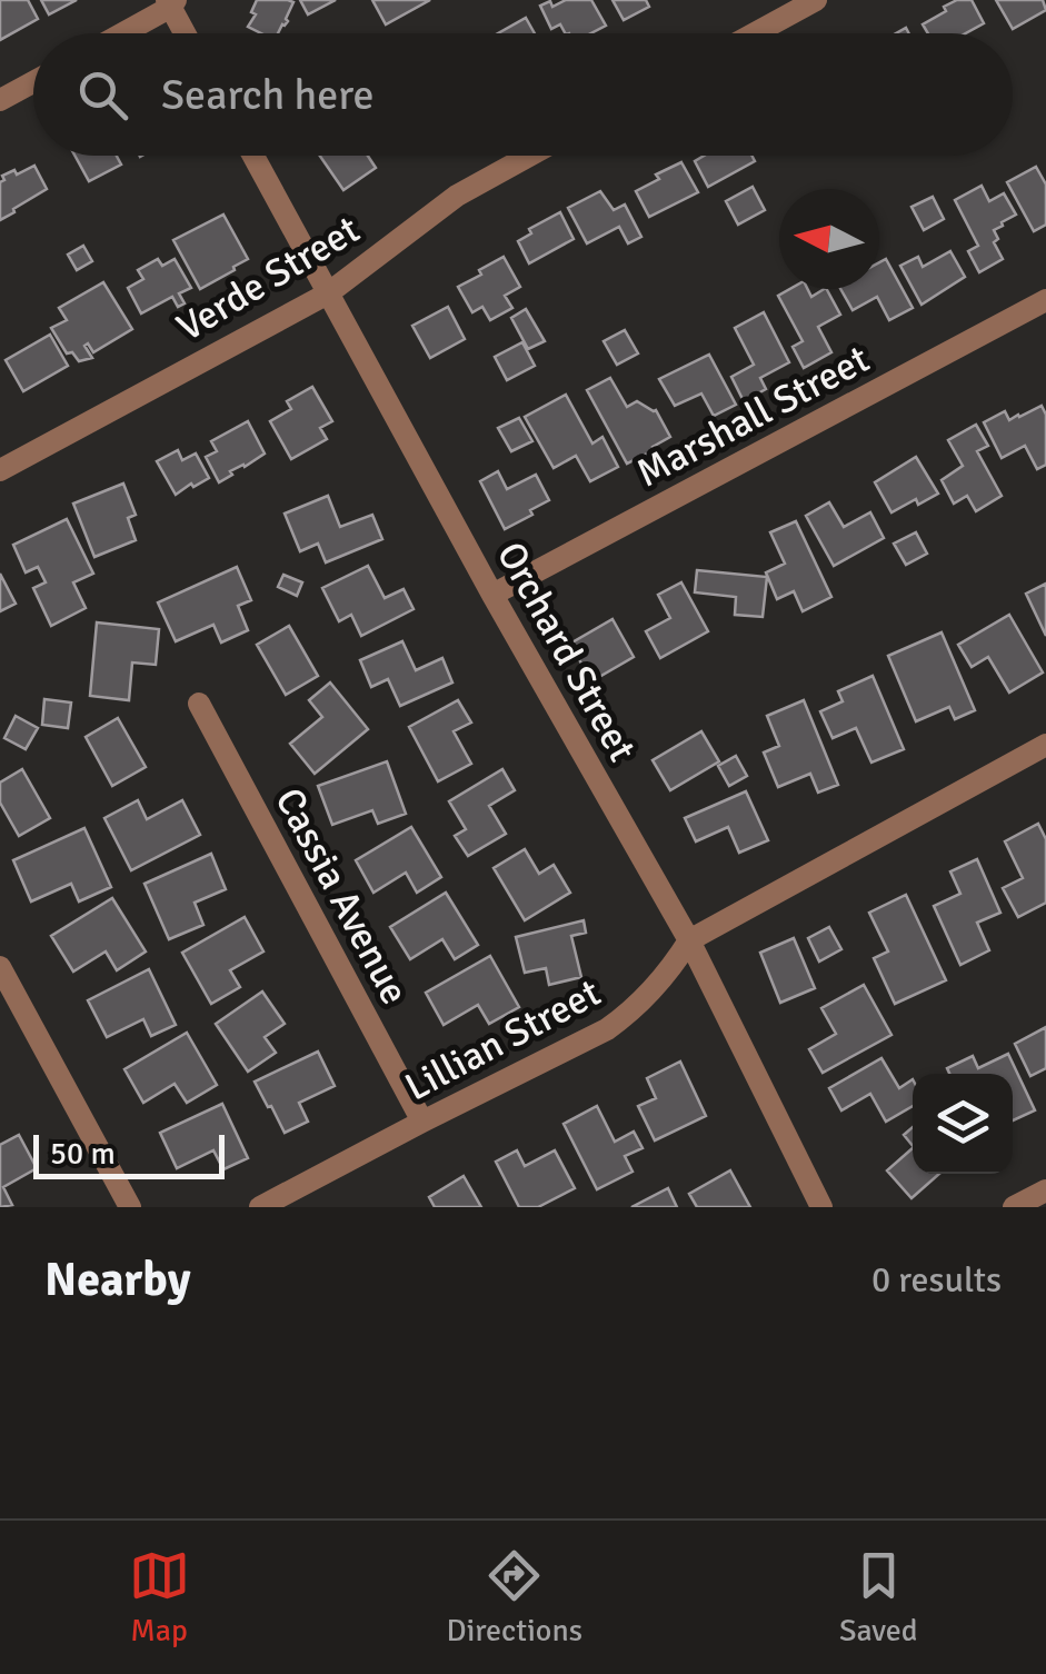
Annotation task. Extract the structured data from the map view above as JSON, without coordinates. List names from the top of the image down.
{
  "streets": {
    "street": [
      "Verde Street",
      "Marshall Street",
      "Orchard Street",
      "Cassia Avenue",
      "Lillian Street"
    ]
  },
  "crossings": [
    ["Verde Street", "Orchard Street"],
    ["Marshall Street", "Orchard Street"],
    ["Orchard Street", "Lillian Street"],
    ["Cassia Avenue", "Lillian Street"]
  ],
  "scale_bar": "50 m",
  "north": "left",
  "page": {
    "search": "Search here",
    "scale": "50 m",
    "heading": ["Nearby", "0 results"],
    "nav": ["Map", "Directions", "Saved"]
  }
}
